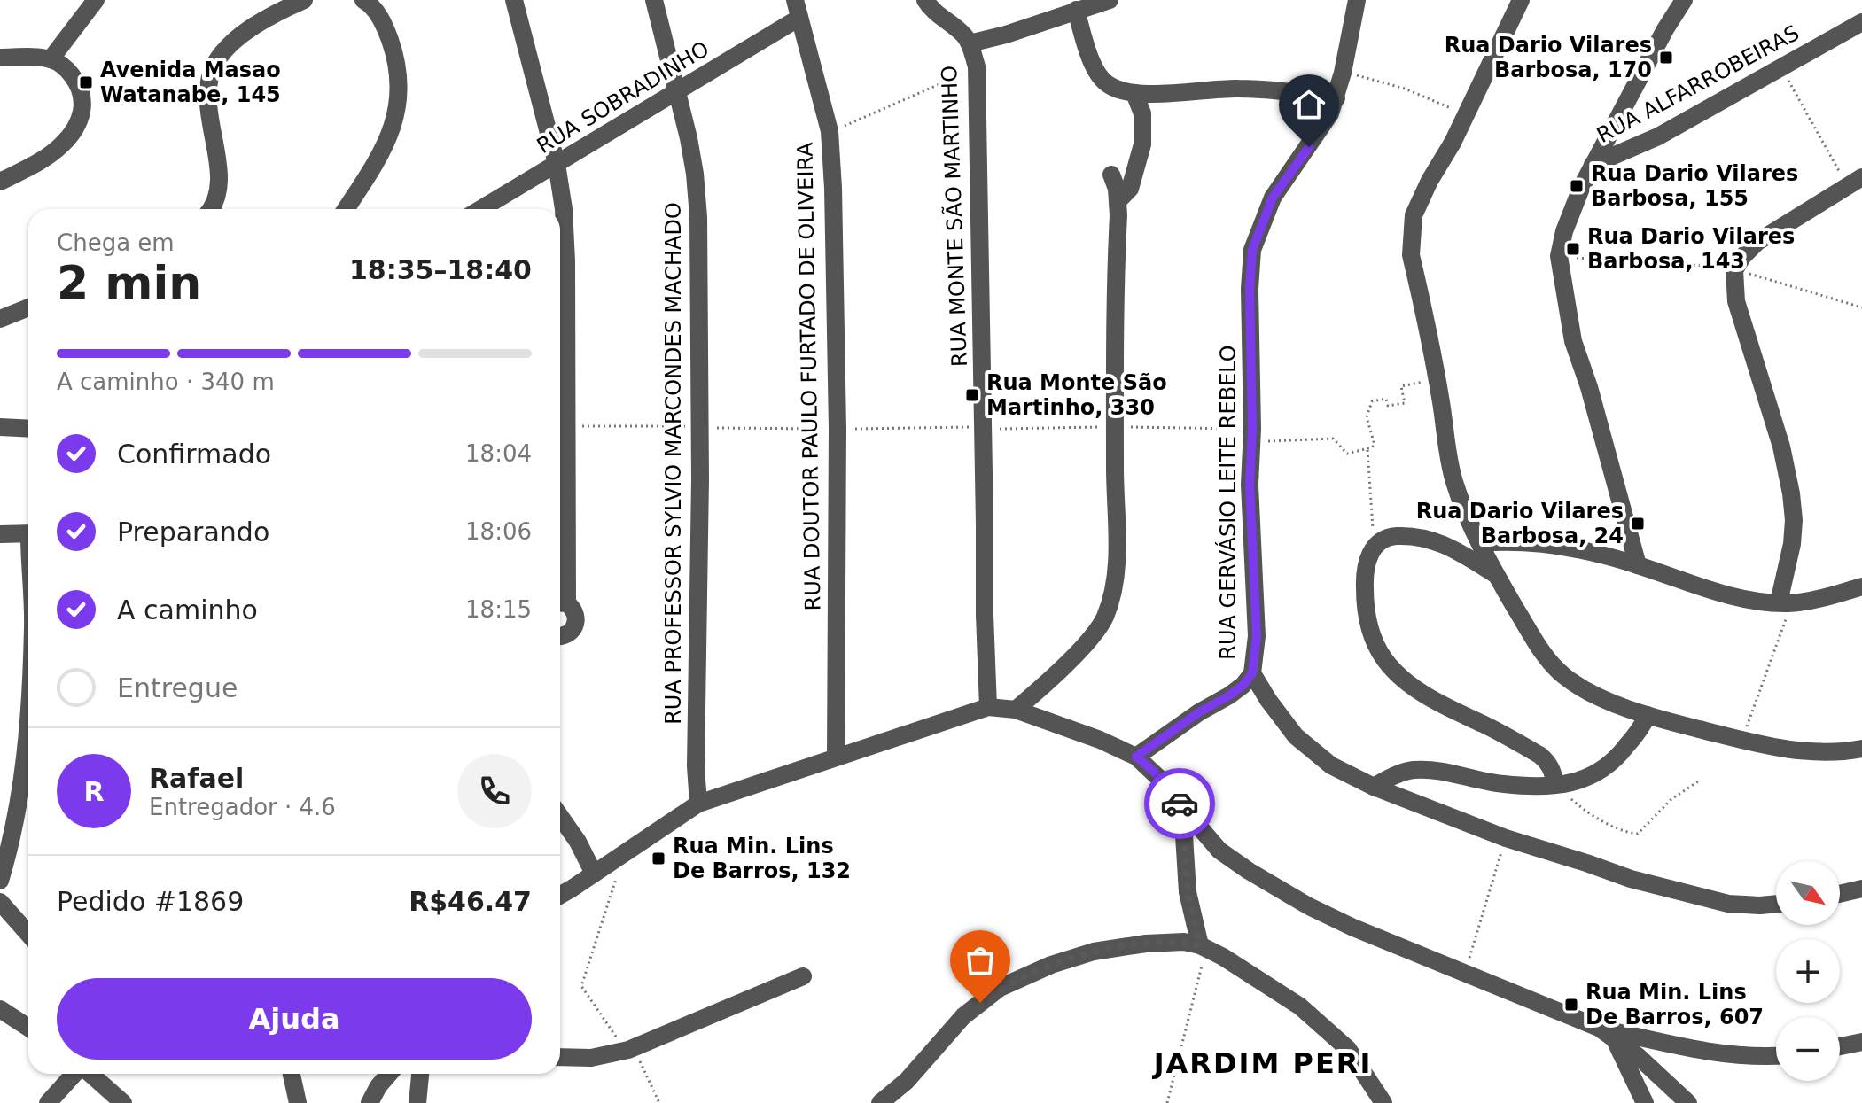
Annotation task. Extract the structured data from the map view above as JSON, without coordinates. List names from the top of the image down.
{
  "streets": {
    "street": [
      "RUA ALFARROBEIRAS",
      "RUA SOBRADINHO",
      "RUA MONTE SÃO MARTINHO",
      "RUA DOUTOR PAULO FURTADO DE OLIVEIRA",
      "RUA PROFESSOR SYLVIO MARCONDES MACHADO",
      "RUA GERVÁSIO LEITE REBELO"
    ]
  },
  "crossings": [
    ["RUA SOBRADINHO", "RUA DOUTOR PAULO FURTADO DE OLIVEIRA"],
    ["RUA SOBRADINHO", "RUA PROFESSOR SYLVIO MARCONDES MACHADO"]
  ],
  "districts": ["JARDIM PERI"],
  "places": {
    "transit": [
      "Rua Dario Vilares Barbosa, 170",
      "Avenida Masao Watanabe, 145",
      "Rua Dario Vilares Barbosa, 155",
      "Rua Dario Vilares Barbosa, 143",
      "Rua Monte São Martinho, 330",
      "Rua Dario Vilares Barbosa, 24",
      "Rua Min. Lins De Barros, 132",
      "Rua Min. Lins De Barros, 607"
    ]
  },
  "north": "bottom right",
  "page": {
    "heading": ["2 min", "Chega em", "18:35–18:40"],
    "panel": [
      "Rafael",
      "Entregador · 4.6",
      "Pedido #1869",
      "R$46.47"
    ],
    "bar": "A caminho · 340 m",
    "list": [
      ["Confirmado", "18:04"],
      ["Preparando", "18:06"],
      ["A caminho", "18:15"],
      "Entregue"
    ],
    "round": "R",
    "map_buttons": ["+", "−"],
    "buttons": "Ajuda"
  }
}
